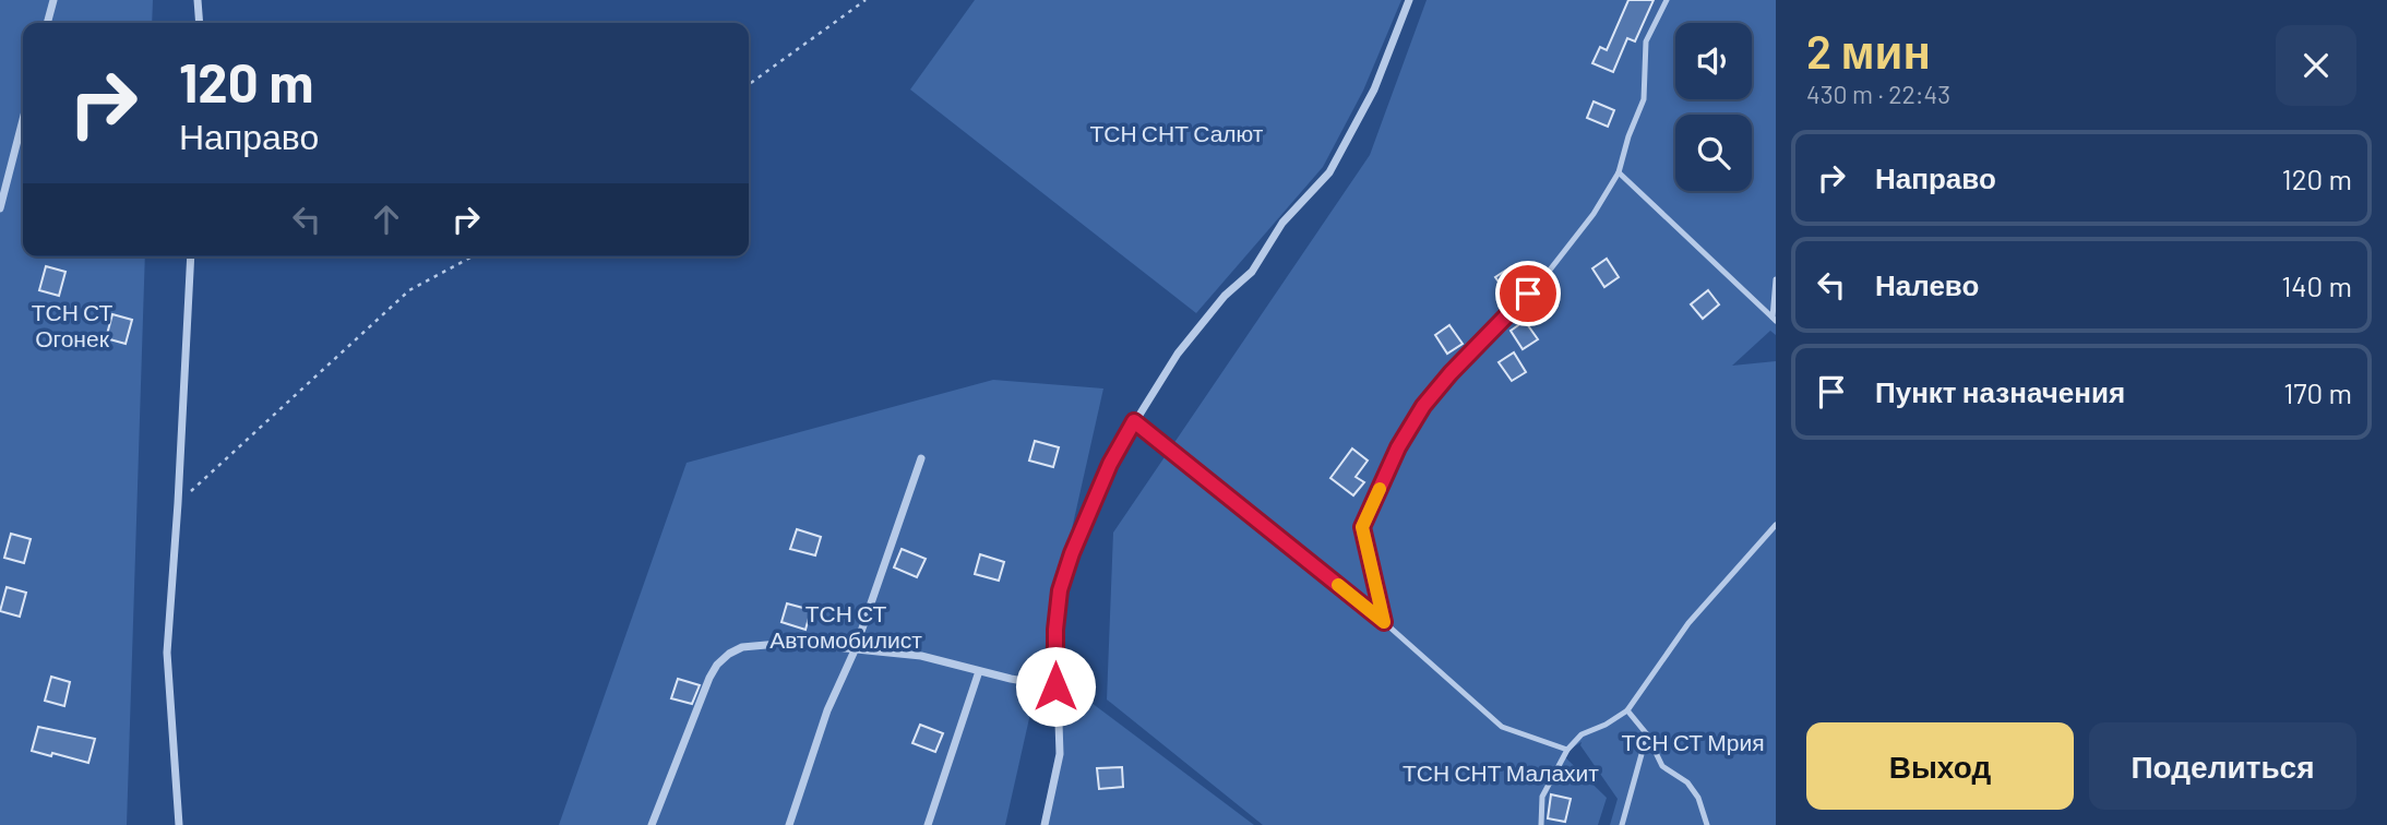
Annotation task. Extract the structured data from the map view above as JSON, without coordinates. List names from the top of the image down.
{
  "parks": [
    "ТСН СНТ Салют",
    "ТСН СТ Огонек",
    "ТСН СТ Автомобилист",
    "ТСН СТ Мрия",
    "ТСН СНТ Малахит"
  ],
  "page": {
    "heading": ["2 мин", "430 m · 22:43"],
    "turn": ["120 m", "Направо"],
    "list": [
      {
        "name": "Направо",
        "value": "120 m"
      },
      {
        "name": "Налево",
        "value": "140 m"
      },
      {
        "name": "Пункт назначения",
        "value": "170 m"
      }
    ],
    "buttons": ["Выход", "Поделиться"]
  }
}
